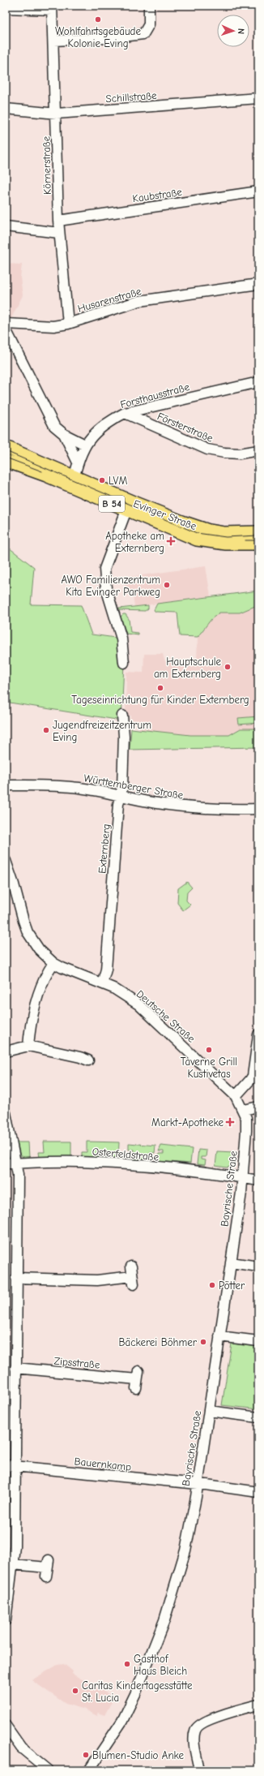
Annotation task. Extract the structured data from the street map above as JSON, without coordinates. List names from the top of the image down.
{
  "streets": {
    "main road": ["B 54", "Evinger Straße"],
    "street": [
      "Schillstraße",
      "Körnerstraße",
      "Kaubstraße",
      "Husarenstraße",
      "Forsthausstraße",
      "Försterstraße",
      "Württemberger Straße",
      "Externberg",
      "Deutsche Straße",
      "Osterfeldstraße",
      "Bayrische Straße",
      "Zipsstraße",
      "Bauernkamp"
    ]
  },
  "crossings": [
    ["Schillstraße", "Körnerstraße"],
    ["Körnerstraße", "Kaubstraße"],
    ["Körnerstraße", "Husarenstraße"],
    ["Forsthausstraße", "Försterstraße"],
    ["Forsthausstraße", "Evinger Straße"],
    ["Württemberger Straße", "Externberg"],
    ["Externberg", "Deutsche Straße"],
    ["Deutsche Straße", "Bayrische Straße"],
    ["Osterfeldstraße", "Bayrische Straße"],
    ["Bayrische Straße", "Bauernkamp"]
  ],
  "places": {
    "other": [
      "Wohlfahrtsgebäude Kolonie Eving",
      "LVM",
      "AWO Familienzentrum Kita Evinger Parkweg",
      "Hauptschule am Externberg",
      "Tageseinrichtung für Kinder Externberg",
      "Jugendfreizeitzentrum Eving",
      "Taverne Grill Kustivetas",
      "Pötter",
      "Bäckerei Böhmer",
      "Gasthof Haus Bleich",
      "Caritas Kindertagesstätte St. Lucia",
      "Blumen-Studio Anke"
    ],
    "health": ["Apotheke am Externberg", "Markt-Apotheke"]
  },
  "north": "right"
}
